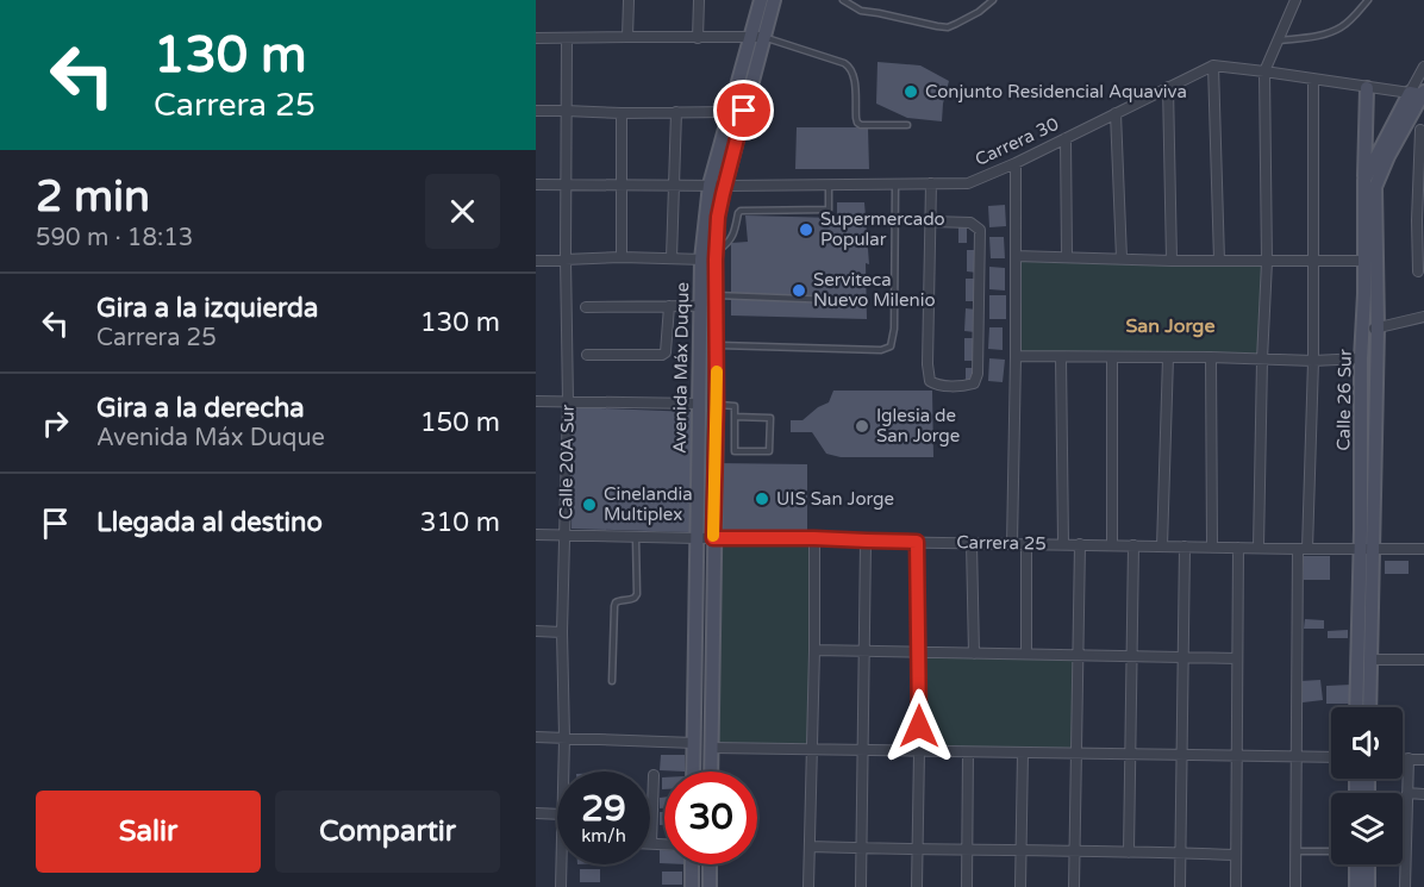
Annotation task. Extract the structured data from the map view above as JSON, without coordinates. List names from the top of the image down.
{
  "streets": {
    "main road": ["Avenida Máx Duque", "Calle 26 Sur"],
    "street": ["Carrera 30", "Calle 20A Sur", "Carrera 25"]
  },
  "crossings": [
    ["Carrera 30", "Avenida Máx Duque"],
    ["Carrera 30", "Calle 20A Sur"],
    ["Avenida Máx Duque", "Carrera 25"],
    ["Calle 26 Sur", "Carrera 25"],
    ["Calle 20A Sur", "Carrera 25"]
  ],
  "districts": ["San Jorge"],
  "places": [
    "Conjunto Residencial Aquaviva",
    "Supermercado Popular",
    "Serviteca Nuevo Milenio",
    "Iglesia de San Jorge",
    "UIS San Jorge",
    "Cinelandia Multiplex"
  ],
  "page": {
    "turn": ["130 m", "Carrera 25"],
    "heading": ["2 min", "590 m · 18:13"],
    "list": [
      {
        "name": "Gira a la izquierda",
        "note": "Carrera 25",
        "value": "130 m"
      },
      {
        "name": "Gira a la derecha",
        "note": "Avenida Máx Duque",
        "value": "150 m"
      },
      {
        "name": "Llegada al destino",
        "value": "310 m"
      }
    ],
    "speed": "29 km/h",
    "limit": "30",
    "buttons": ["Salir", "Compartir"]
  }
}
